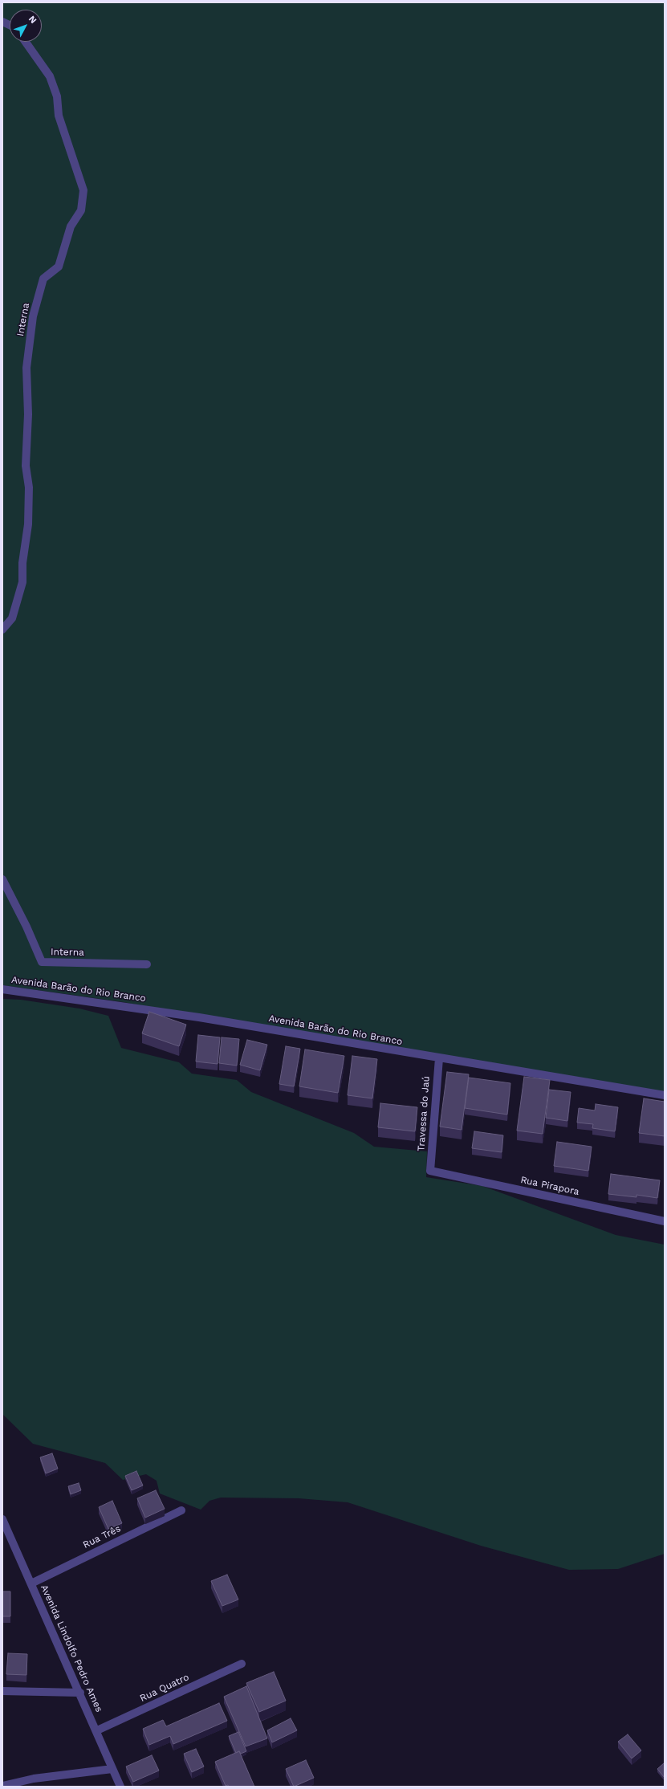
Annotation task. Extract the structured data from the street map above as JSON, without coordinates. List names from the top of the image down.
{
  "streets": {
    "street": [
      "Interna",
      "Avenida Barão do Rio Branco",
      "Travessa do Jaú",
      "Rua Pirapora",
      "Rua Três",
      "Avenida Lindolfo Pedro Ames",
      "Rua Quatro"
    ]
  },
  "crossings": [
    ["Avenida Barão do Rio Branco", "Travessa do Jaú"],
    ["Travessa do Jaú", "Rua Pirapora"],
    ["Rua Três", "Avenida Lindolfo Pedro Ames"],
    ["Avenida Lindolfo Pedro Ames", "Rua Quatro"]
  ],
  "north": "top right"
}
